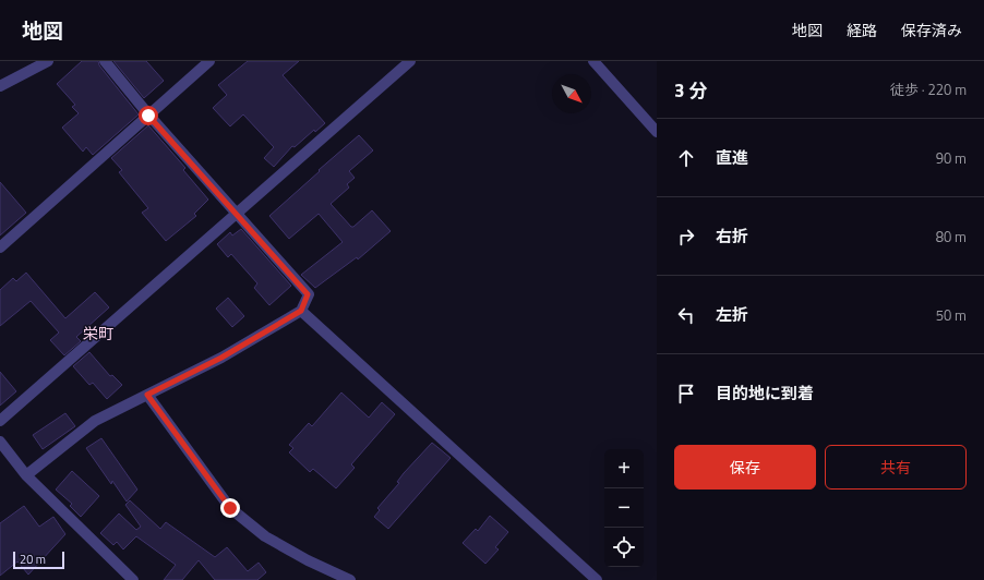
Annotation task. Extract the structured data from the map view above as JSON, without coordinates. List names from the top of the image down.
{
  "districts": ["栄町"],
  "scale_bar": "20 m",
  "north": "bottom right",
  "page": {
    "header": "地図",
    "nav": ["地図", "経路", "保存済み"],
    "heading": ["3 分", "徒歩 · 220 m"],
    "list": [
      ["直進", "90 m"],
      ["右折", "80 m"],
      ["左折", "50 m"],
      "目的地に到着"
    ],
    "buttons": ["保存", "共有"],
    "map_buttons": ["+", "−"],
    "scale": "20 m"
  }
}
